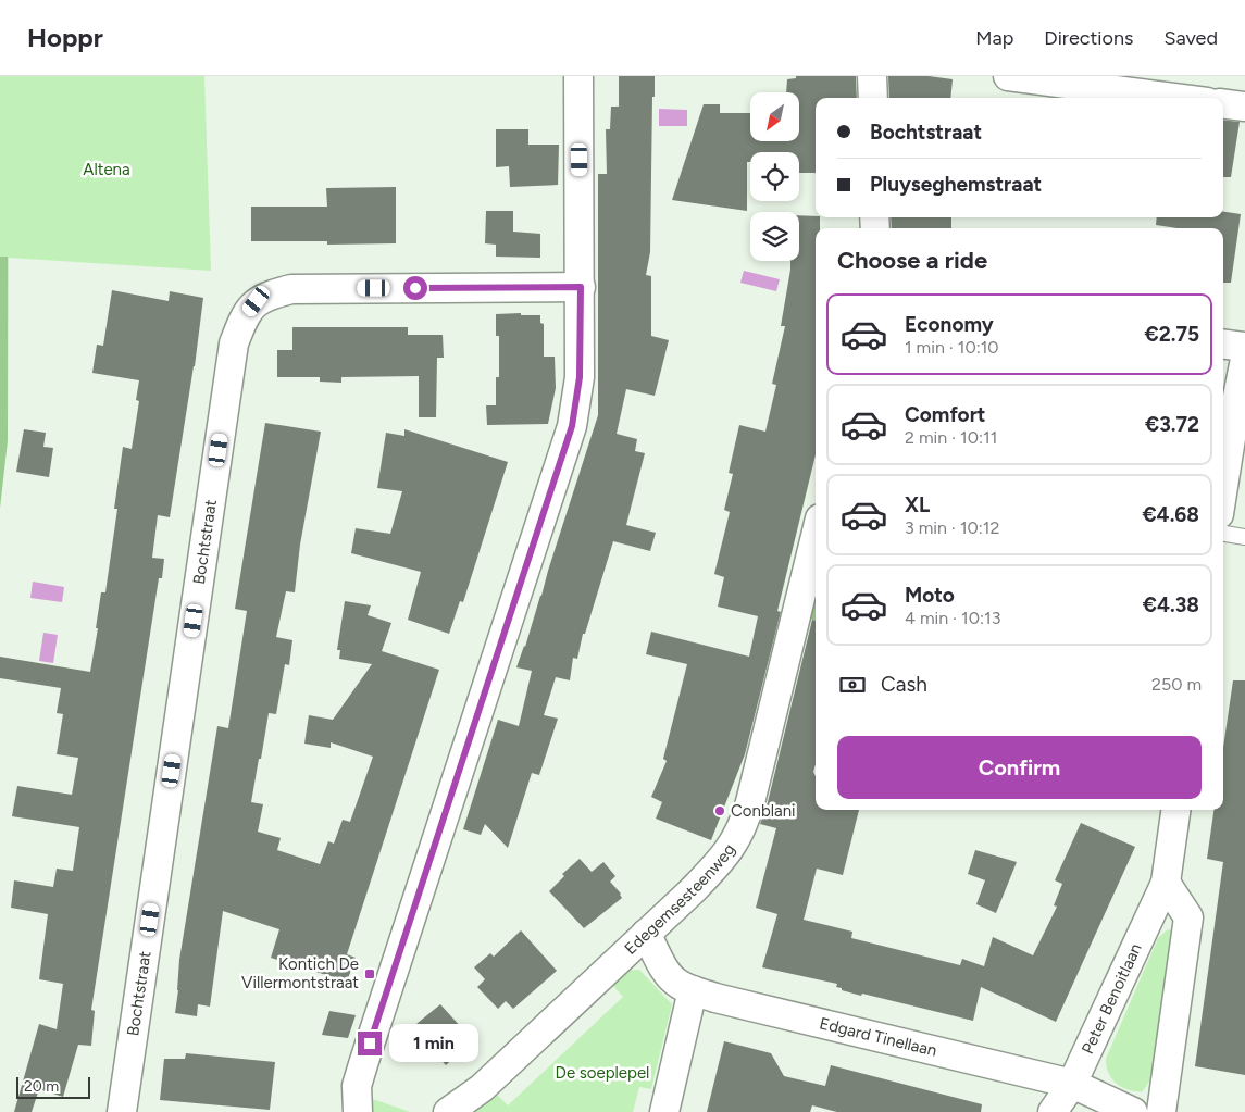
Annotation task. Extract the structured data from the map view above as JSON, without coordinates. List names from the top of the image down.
{
  "streets": {
    "street": [
      "Bochtstraat",
      "Edegemsesteenweg",
      "Peter Benoitlaan",
      "Edgard Tinellaan"
    ]
  },
  "crossings": [
    ["Edegemsesteenweg", "Edgard Tinellaan"],
    ["Peter Benoitlaan", "Edgard Tinellaan"]
  ],
  "parks": ["Altena", "De soeplepel"],
  "places": {
    "other": ["Conblani"],
    "transit": ["Kontich De Villermontstraat"]
  },
  "scale_bar": "20 m",
  "north": "bottom left",
  "page": {
    "header": "Hoppr",
    "nav": ["Map", "Directions", "Saved"],
    "banner": ["Bochtstraat", "Pluyseghemstraat"],
    "heading": "Choose a ride",
    "list": [
      {
        "name": "Economy",
        "note": "1 min · 10:10",
        "value": "€2.75"
      },
      {
        "name": "Comfort",
        "note": "2 min · 10:11",
        "value": "€3.72"
      },
      {
        "name": "XL",
        "note": "3 min · 10:12",
        "value": "€4.68"
      },
      {
        "name": "Moto",
        "note": "4 min · 10:13",
        "value": "€4.38"
      }
    ],
    "pay": ["Cash", "250 m"],
    "buttons": "Confirm",
    "bubble": "1 min",
    "scale": "20 m"
  }
}
